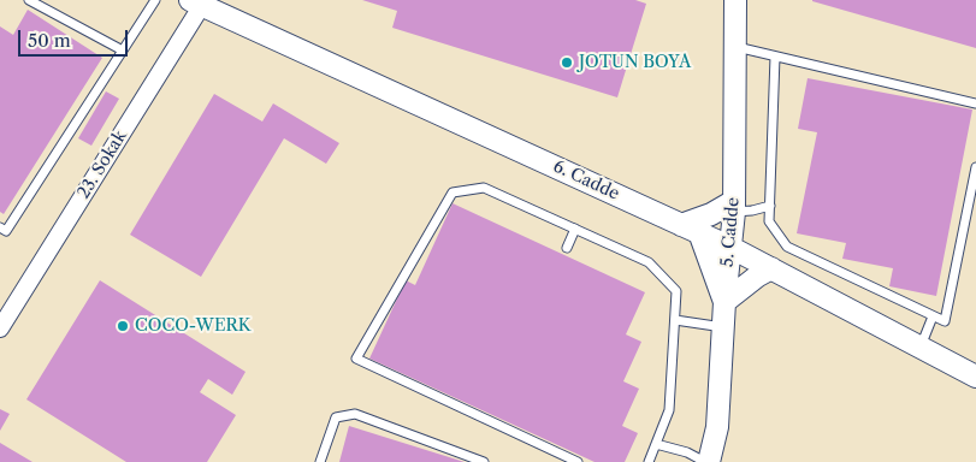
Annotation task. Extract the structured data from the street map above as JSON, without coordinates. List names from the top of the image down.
{
  "streets": {
    "street": ["23. Sokak", "6. Cadde", "5. Cadde"]
  },
  "crossings": [
    ["23. Sokak", "6. Cadde"],
    ["6. Cadde", "5. Cadde"]
  ],
  "places": ["JOTUN BOYA", "COCO-WERK"],
  "scale_bar": "50 m"
}
